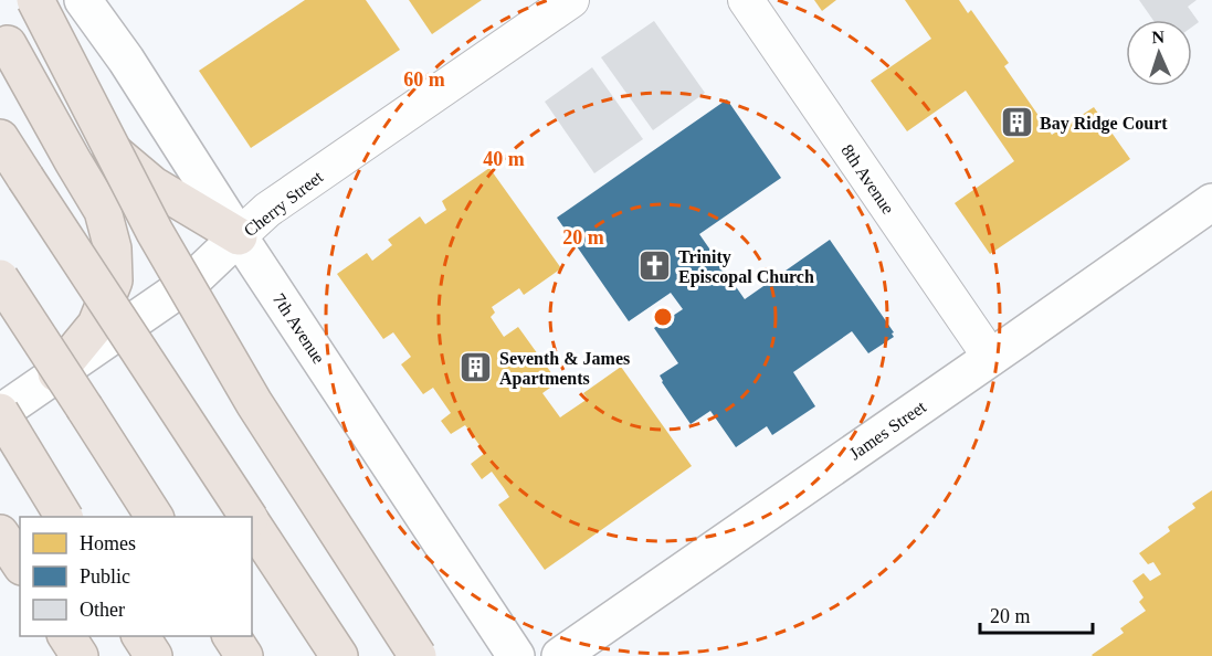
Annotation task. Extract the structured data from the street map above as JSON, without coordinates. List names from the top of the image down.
{
  "streets": {
    "street": [
      "8th Avenue",
      "Cherry Street",
      "7th Avenue",
      "James Street"
    ]
  },
  "crossings": [
    ["8th Avenue", "James Street"],
    ["Cherry Street", "7th Avenue"]
  ],
  "places": {
    "building": ["Bay Ridge Court", "Seventh & James Apartments"],
    "church": ["Trinity Episcopal Church"]
  },
  "legend": ["Homes", "Public", "Other"],
  "scale_bar": "20 m",
  "north": "top",
  "rings": ["60 m", "40 m", "20 m"]
}
